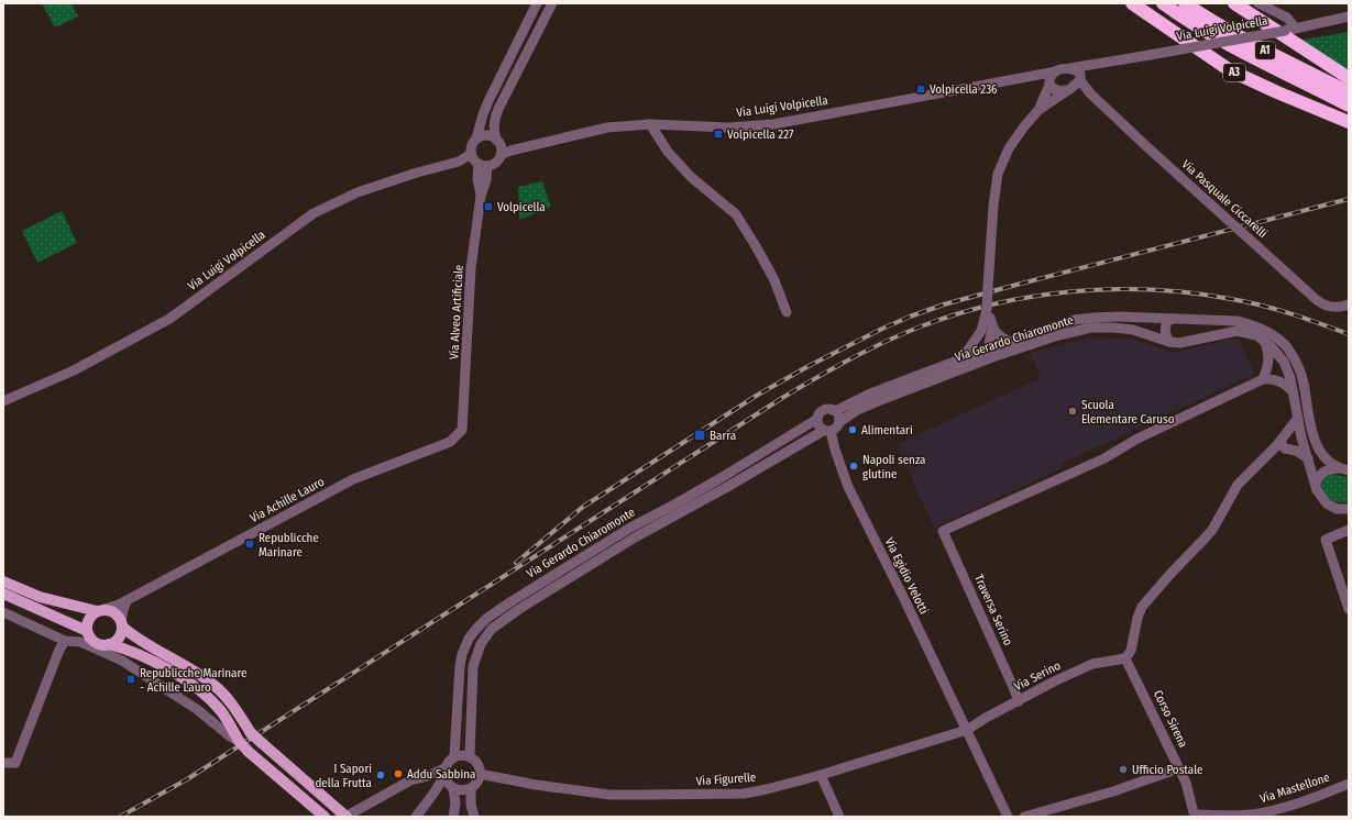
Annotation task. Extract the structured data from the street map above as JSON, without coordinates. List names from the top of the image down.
{
  "streets": {
    "highway": ["A1", "A3"],
    "street": [
      "Via Luigi Volpicella",
      "Via Pasquale Ciccarelli",
      "Via Alveo Artificiale",
      "Via Gerardo Chiaromonte",
      "Via Achille Lauro",
      "Via Egidio Velotti",
      "Traversa Serino",
      "Via Serino",
      "Corso Sirena",
      "Via Figurelle",
      "Via Mastellone"
    ]
  },
  "crossings": [
    ["Via Luigi Volpicella", "Via Pasquale Ciccarelli"],
    ["Via Luigi Volpicella", "Via Alveo Artificiale"],
    ["Via Alveo Artificiale", "Via Achille Lauro"],
    ["Via Gerardo Chiaromonte", "Via Egidio Velotti"],
    ["Via Gerardo Chiaromonte", "Via Figurelle"],
    ["Via Egidio Velotti", "Via Serino"],
    ["Via Egidio Velotti", "Via Figurelle"],
    ["Traversa Serino", "Via Serino"],
    ["Via Serino", "Corso Sirena"],
    ["Via Serino", "Via Figurelle"],
    ["Corso Sirena", "Via Mastellone"]
  ],
  "places": {
    "transit": [
      "Volpicella 236",
      "Volpicella 227",
      "Volpicella",
      "Barra",
      "Republicche Marinare",
      "Republicche Marinare - Achille Lauro"
    ],
    "other": [
      "Scuola Elementare Caruso",
      "Alimentari",
      "Napoli senza glutine",
      "Ufficio Postale",
      "Addu Sabbina",
      "I Sapori della Frutta"
    ]
  }
}
